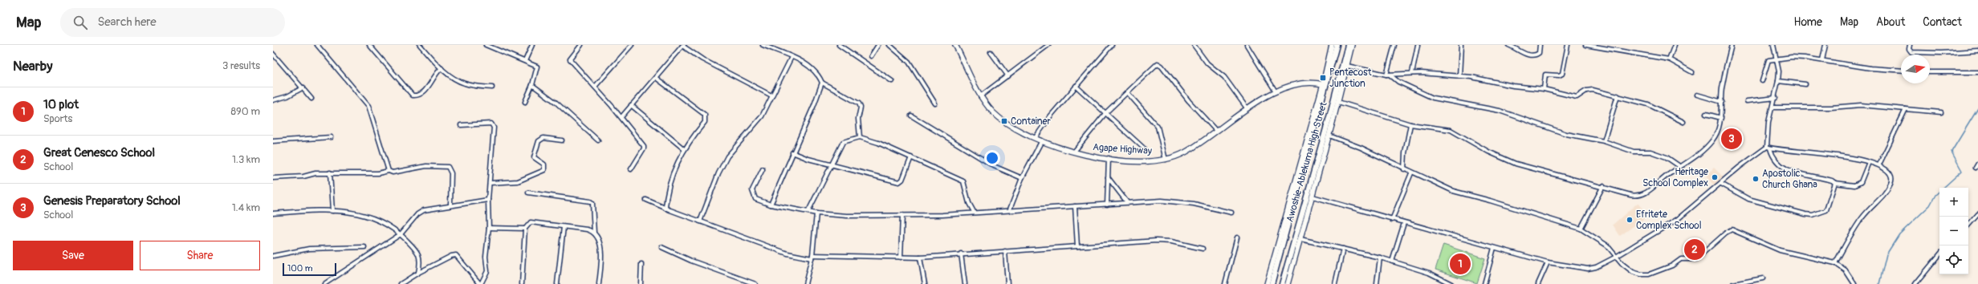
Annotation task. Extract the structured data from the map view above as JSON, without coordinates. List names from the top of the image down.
{
  "streets": {
    "main road": ["Awoshie-Ablekuma High Street"],
    "street": ["Agape Highway"]
  },
  "crossings": [
    ["Agape Highway", "Awoshie-Ablekuma High Street"]
  ],
  "places": {
    "transit": ["Pentecost Junction", "Container"],
    "other": ["Heritage School Complex", "Apostolic Church Ghana", "Efritete Complex School"]
  },
  "scale_bar": "100 m",
  "north": "right",
  "page": {
    "header": "Map",
    "search": "Search here",
    "nav": [
      "Home",
      "Map",
      "About",
      "Contact"
    ],
    "heading": ["Nearby", "3 results"],
    "list": [
      {
        "mark": "1",
        "name": "10 plot",
        "note": "Sports",
        "value": "890 m"
      },
      {
        "mark": "2",
        "name": "Great Cenesco School",
        "note": "School",
        "value": "1.3 km"
      },
      {
        "mark": "3",
        "name": "Genesis Preparatory School",
        "note": "School",
        "value": "1.4 km"
      }
    ],
    "pins": ["3", "2", "1"],
    "map_buttons": ["+", "−"],
    "buttons": ["Save", "Share"],
    "scale": "100 m"
  }
}
